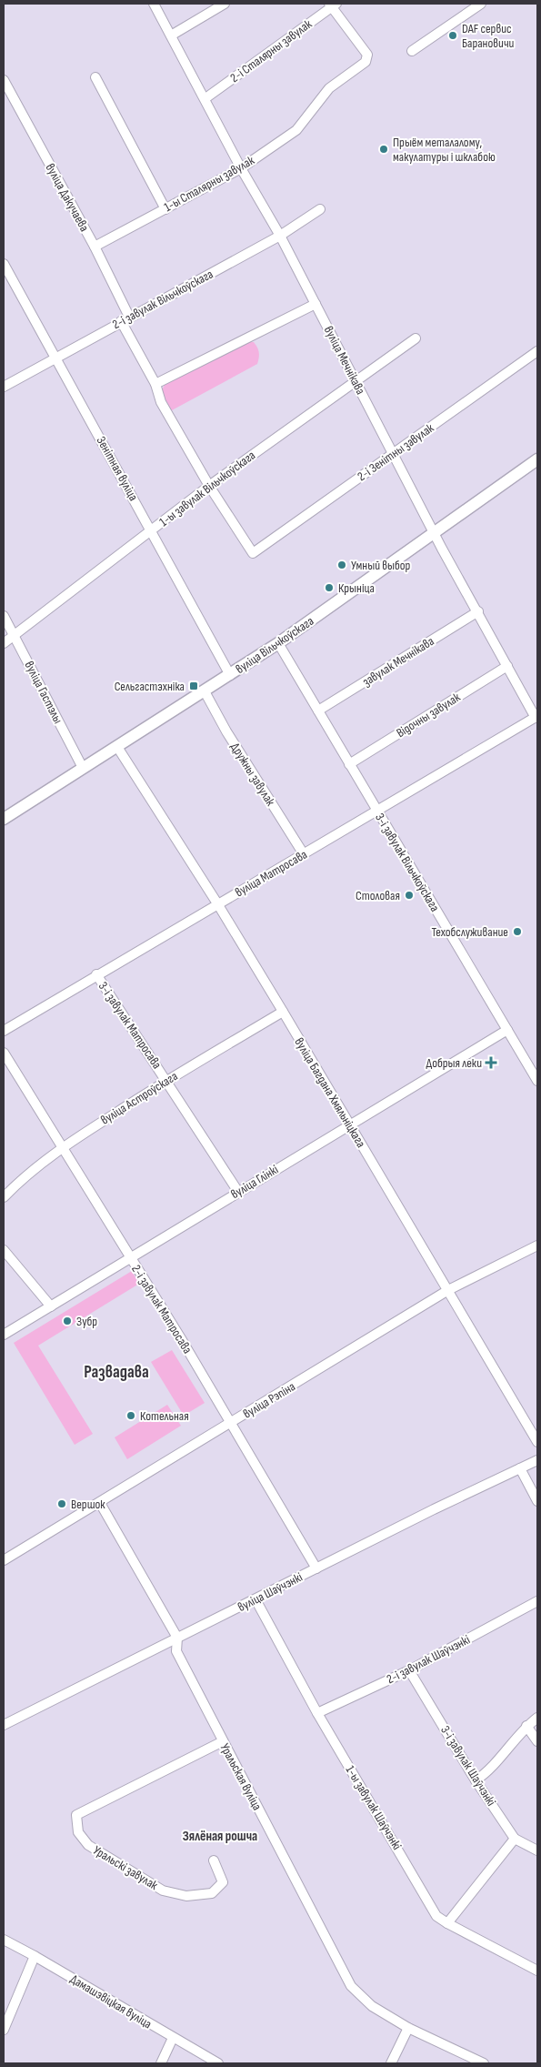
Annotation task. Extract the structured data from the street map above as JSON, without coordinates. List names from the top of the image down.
{
  "streets": {
    "main road": ["вуліца Вільчкоўскага"],
    "street": [
      "2-і Сталярны завулак",
      "1-ы Сталярны завулак",
      "вуліца Дакучаева",
      "2-і завулак Вільчкоўскага",
      "вуліца Мечнікава",
      "2-і Зенітны завулак",
      "Зенітная вуліца",
      "1-ы завулак Вільчкоўскага",
      "завулак Мечнікава",
      "вуліца Гастэлы",
      "Відочны завулак",
      "Дружны завулак",
      "3-і завулак Вільчкоўскага",
      "вуліца Матросава",
      "3-і завулак Матросава",
      "вуліца Багдана Хмяльніцкага",
      "вуліца Астроўскага",
      "вуліца Глінкі",
      "2-і завулак Матросава",
      "вуліца Рэпіна",
      "вуліца Шаўчэнкі",
      "2-і завулак Шаўчэнкі",
      "3-і завулак Шаўчэнкі",
      "Уральская вуліца",
      "1-ы завулак Шаўчэнкі",
      "Уральскі завулак",
      "Дамашэвіцкая вуліца"
    ]
  },
  "crossings": [
    ["2-і Сталярны завулак", "1-ы Сталярны завулак"],
    ["2-і Сталярны завулак", "вуліца Мечнікава"],
    ["1-ы Сталярны завулак", "вуліца Дакучаева"],
    ["1-ы Сталярны завулак", "вуліца Мечнікава"],
    ["вуліца Дакучаева", "2-і завулак Вільчкоўскага"],
    ["вуліца Дакучаева", "2-і Зенітны завулак"],
    ["вуліца Дакучаева", "1-ы завулак Вільчкоўскага"],
    ["2-і завулак Вільчкоўскага", "вуліца Мечнікава"],
    ["2-і завулак Вільчкоўскага", "Зенітная вуліца"],
    ["вуліца Мечнікава", "2-і Зенітны завулак"],
    ["вуліца Мечнікава", "1-ы завулак Вільчкоўскага"],
    ["вуліца Мечнікава", "вуліца Вільчкоўскага"],
    ["вуліца Мечнікава", "завулак Мечнікава"],
    ["вуліца Мечнікава", "Відочны завулак"],
    ["вуліца Мечнікава", "вуліца Матросава"],
    ["Зенітная вуліца", "1-ы завулак Вільчкоўскага"],
    ["Зенітная вуліца", "вуліца Вільчкоўскага"],
    ["1-ы завулак Вільчкоўскага", "вуліца Гастэлы"],
    ["вуліца Вільчкоўскага", "вуліца Гастэлы"],
    ["вуліца Вільчкоўскага", "Дружны завулак"],
    ["вуліца Вільчкоўскага", "3-і завулак Вільчкоўскага"],
    ["вуліца Вільчкоўскага", "вуліца Багдана Хмяльніцкага"],
    ["завулак Мечнікава", "3-і завулак Вільчкоўскага"],
    ["Відочны завулак", "3-і завулак Вільчкоўскага"],
    ["Дружны завулак", "вуліца Матросава"],
    ["3-і завулак Вільчкоўскага", "вуліца Матросава"],
    ["3-і завулак Вільчкоўскага", "вуліца Глінкі"],
    ["вуліца Матросава", "3-і завулак Матросава"],
    ["вуліца Матросава", "вуліца Багдана Хмяльніцкага"],
    ["3-і завулак Матросава", "вуліца Астроўскага"],
    ["3-і завулак Матросава", "вуліца Глінкі"],
    ["вуліца Багдана Хмяльніцкага", "вуліца Астроўскага"],
    ["вуліца Багдана Хмяльніцкага", "вуліца Глінкі"],
    ["вуліца Багдана Хмяльніцкага", "вуліца Рэпіна"],
    ["вуліца Астроўскага", "2-і завулак Матросава"],
    ["вуліца Глінкі", "2-і завулак Матросава"],
    ["2-і завулак Матросава", "вуліца Рэпіна"],
    ["2-і завулак Матросава", "вуліца Шаўчэнкі"],
    ["вуліца Рэпіна", "Уральская вуліца"],
    ["вуліца Шаўчэнкі", "Уральская вуліца"],
    ["вуліца Шаўчэнкі", "1-ы завулак Шаўчэнкі"],
    ["2-і завулак Шаўчэнкі", "3-і завулак Шаўчэнкі"],
    ["2-і завулак Шаўчэнкі", "1-ы завулак Шаўчэнкі"],
    ["Уральская вуліца", "Уральскі завулак"]
  ],
  "districts": ["Развадава", "Зялёная рошча"],
  "places": {
    "other": [
      "DAF сервис Барановичи",
      "Прыём металалому, макулатуры і шклабою",
      "Умный выбор",
      "Крыніца",
      "Столовая",
      "Техобслуживание",
      "Зубр",
      "Котельная",
      "Вершок"
    ],
    "transit": ["Сельгастэхніка"],
    "health": ["Добрыя леки"]
  }
}
